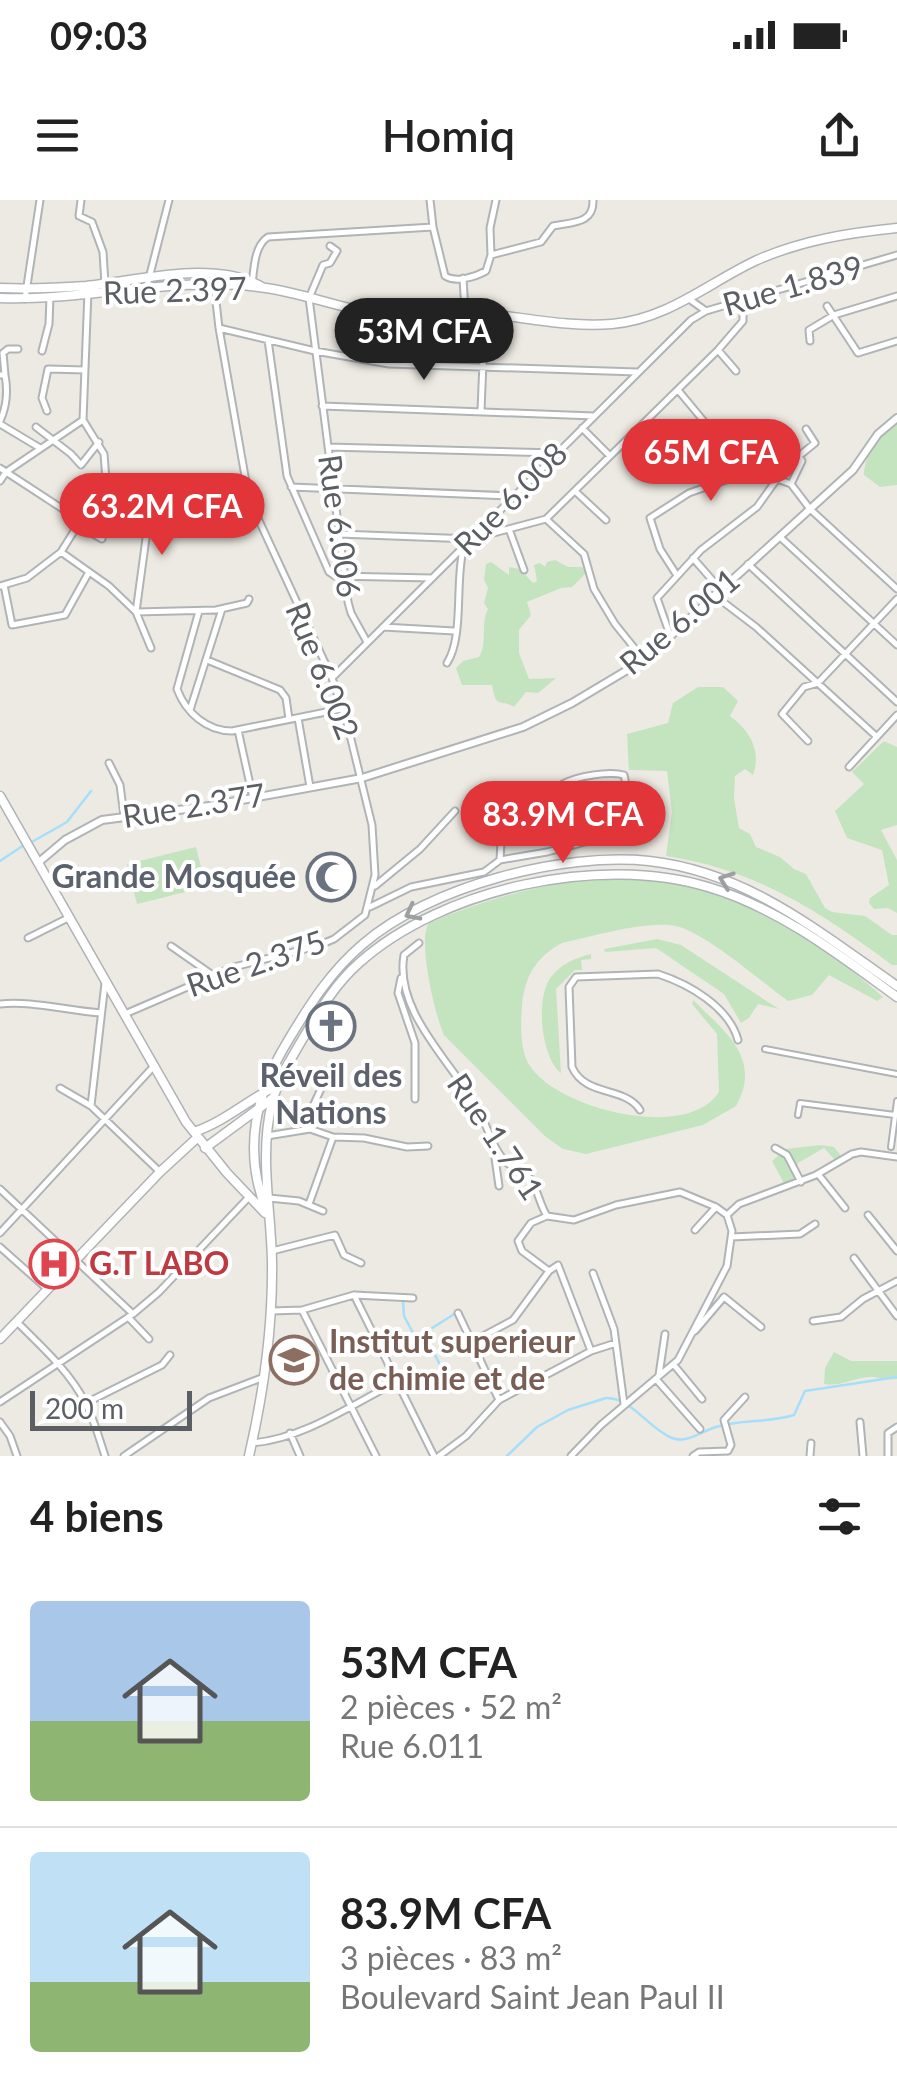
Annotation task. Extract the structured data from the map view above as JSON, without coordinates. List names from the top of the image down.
{
  "streets": {
    "main road": ["Rue 2.397"],
    "street": [
      "Rue 1.839",
      "Rue 6.008",
      "Rue 6.006",
      "Rue 6.001",
      "Rue 6.002",
      "Rue 2.377",
      "Rue 2.375",
      "Rue 1.761"
    ]
  },
  "crossings": [
    ["Rue 1.839", "Rue 6.008"],
    ["Rue 2.397", "Rue 6.006"],
    ["Rue 2.397", "Rue 6.002"],
    ["Rue 6.008", "Rue 6.006"],
    ["Rue 6.008", "Rue 6.002"],
    ["Rue 6.001", "Rue 6.002"],
    ["Rue 6.001", "Rue 2.377"],
    ["Rue 6.002", "Rue 2.377"]
  ],
  "places": {
    "mosque": ["Grande Mosquée"],
    "church": ["Réveil des Nations"],
    "hospital": ["G.T LABO"],
    "school or university": ["Institut superieur de chimie et de"]
  },
  "scale_bar": "200 m",
  "page": {
    "status": "09:03",
    "header": "Homiq",
    "price": [
      "53M CFA",
      "65M CFA",
      "63.2M CFA",
      "83.9M CFA"
    ],
    "scale": "200 m",
    "heading": "4 biens",
    "list": [
      {
        "name": "53M CFA",
        "note": "2 pièces · 52 m² · Rue 6.011"
      },
      {
        "name": "83.9M CFA",
        "note": "3 pièces · 83 m² · Boulevard Saint Jean Paul II"
      }
    ]
  }
}
